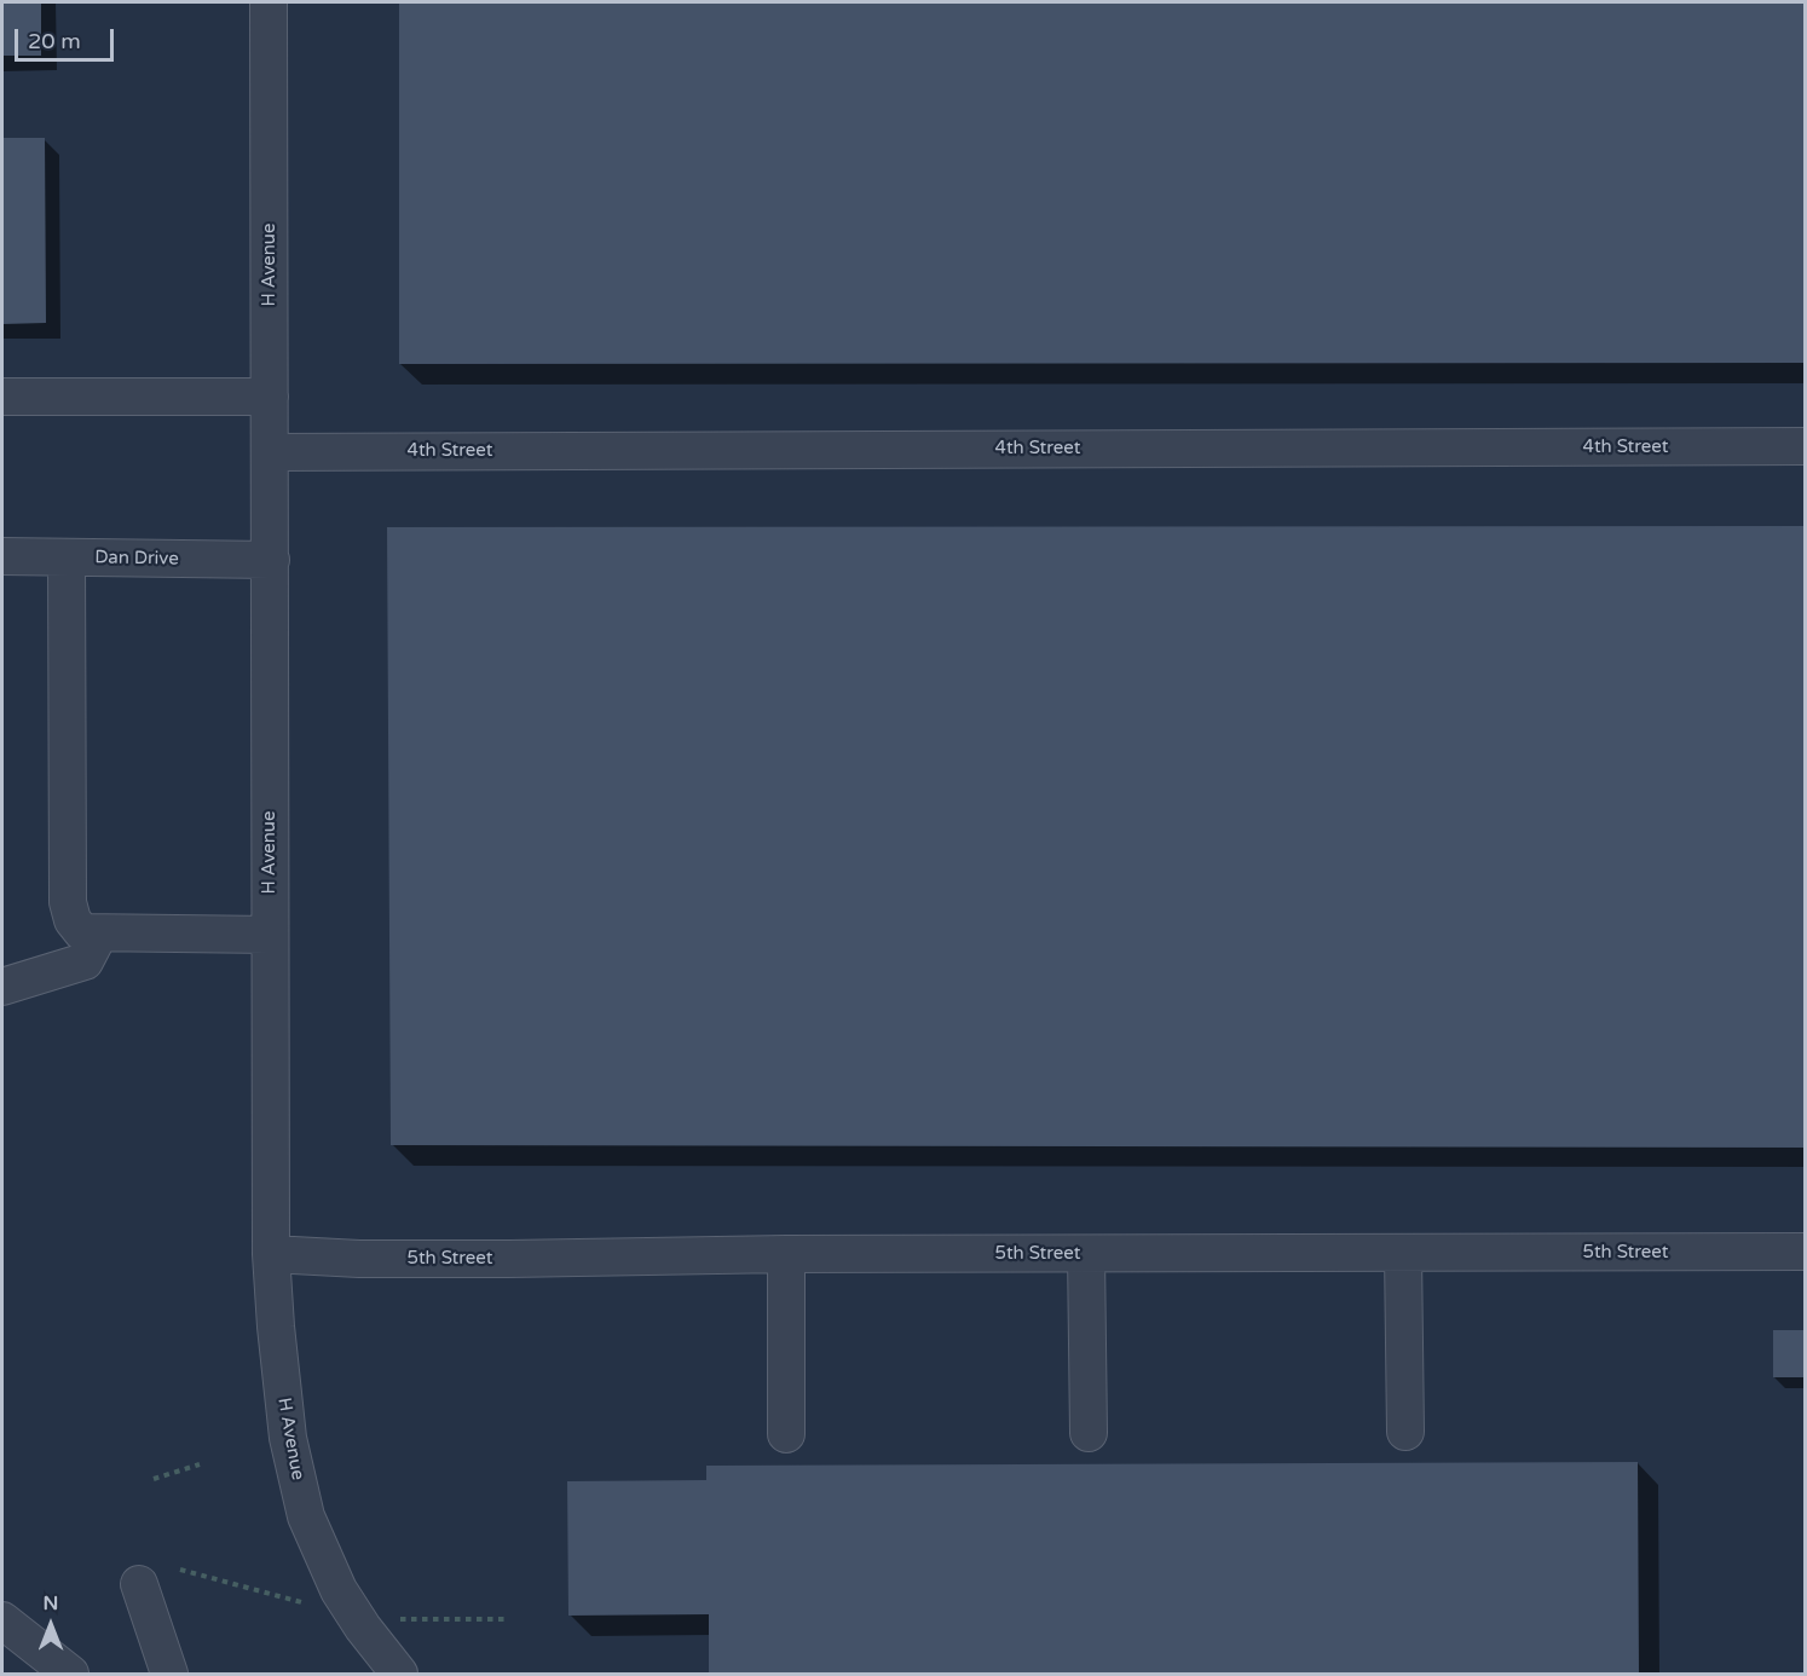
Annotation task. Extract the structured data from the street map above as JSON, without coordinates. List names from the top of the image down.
{
  "streets": {
    "lane": [
      "H Avenue",
      "4th Street",
      "Dan Drive",
      "5th Street"
    ]
  },
  "crossings": [
    ["H Avenue", "4th Street"],
    ["H Avenue", "Dan Drive"],
    ["H Avenue", "5th Street"]
  ],
  "scale_bar": "20 m",
  "north": "top"
}
